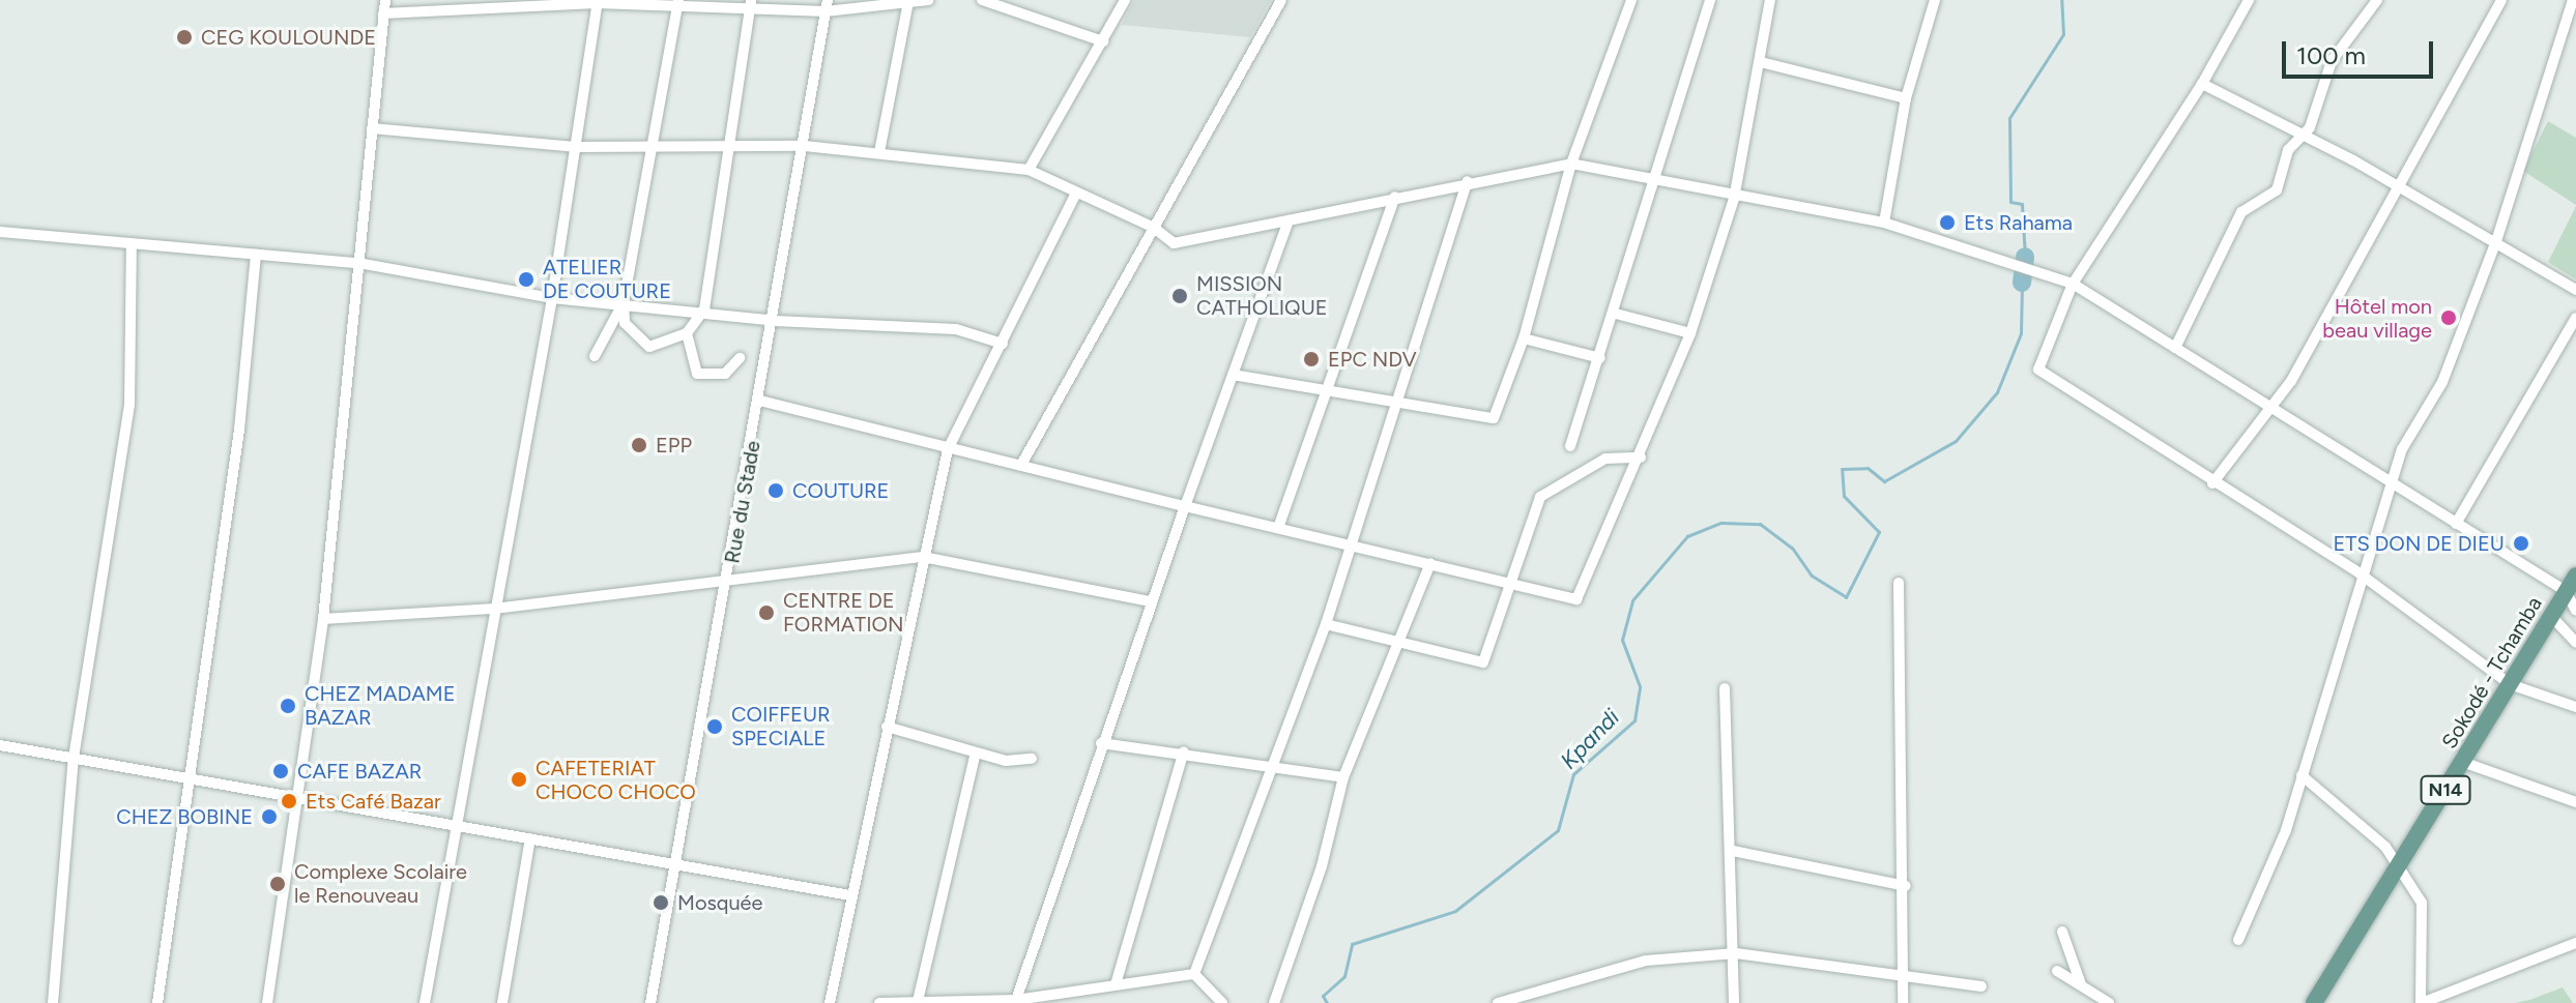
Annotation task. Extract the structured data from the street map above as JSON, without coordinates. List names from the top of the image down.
{
  "streets": {
    "main road": ["Sokodé - Tchamba", "N14"],
    "street": ["Rue du Stade"]
  },
  "water": ["Kpandi"],
  "places": [
    "CEG KOULOUNDE",
    "Ets Rahama",
    "ATELIER DE COUTURE",
    "MISSION CATHOLIQUE",
    "Hôtel mon beau village",
    "EPC NDV",
    "EPP",
    "COUTURE",
    "ETS DON DE DIEU",
    "CENTRE DE FORMATION",
    "CHEZ MADAME BAZAR",
    "COIFFEUR SPECIALE",
    "CAFE BAZAR",
    "CAFETERIAT CHOCO CHOCO",
    "Ets Café Bazar",
    "CHEZ BOBINE",
    "Complexe Scolaire le Renouveau",
    "Mosquée"
  ],
  "scale_bar": "100 m"
}
